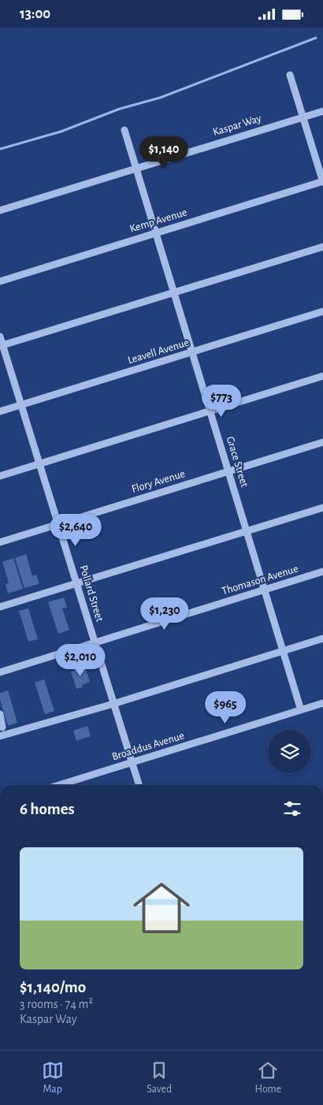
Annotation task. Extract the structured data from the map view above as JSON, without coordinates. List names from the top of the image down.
{
  "streets": {
    "street": [
      "Kaspar Way",
      "Kemp Avenue",
      "Leavell Avenue",
      "Grace Street",
      "Flory Avenue",
      "Thomason Avenue",
      "Pollard Street",
      "Broaddus Avenue"
    ]
  },
  "crossings": [
    ["Kaspar Way", "Grace Street"],
    ["Kemp Avenue", "Grace Street"],
    ["Leavell Avenue", "Grace Street"],
    ["Leavell Avenue", "Pollard Street"],
    ["Grace Street", "Flory Avenue"],
    ["Grace Street", "Thomason Avenue"],
    ["Grace Street", "Broaddus Avenue"],
    ["Flory Avenue", "Pollard Street"],
    ["Thomason Avenue", "Pollard Street"],
    ["Pollard Street", "Broaddus Avenue"]
  ],
  "page": {
    "status": "13:00",
    "price": [
      "$1,140",
      "$773",
      "$2,640",
      "$1,230",
      "$2,010",
      "$965"
    ],
    "heading": "6 homes",
    "list": [
      {
        "name": "$1,140/mo",
        "note": "3 rooms · 74 m² · Kaspar Way"
      }
    ],
    "tabs": ["Map", "Saved", "Home"]
  }
}
